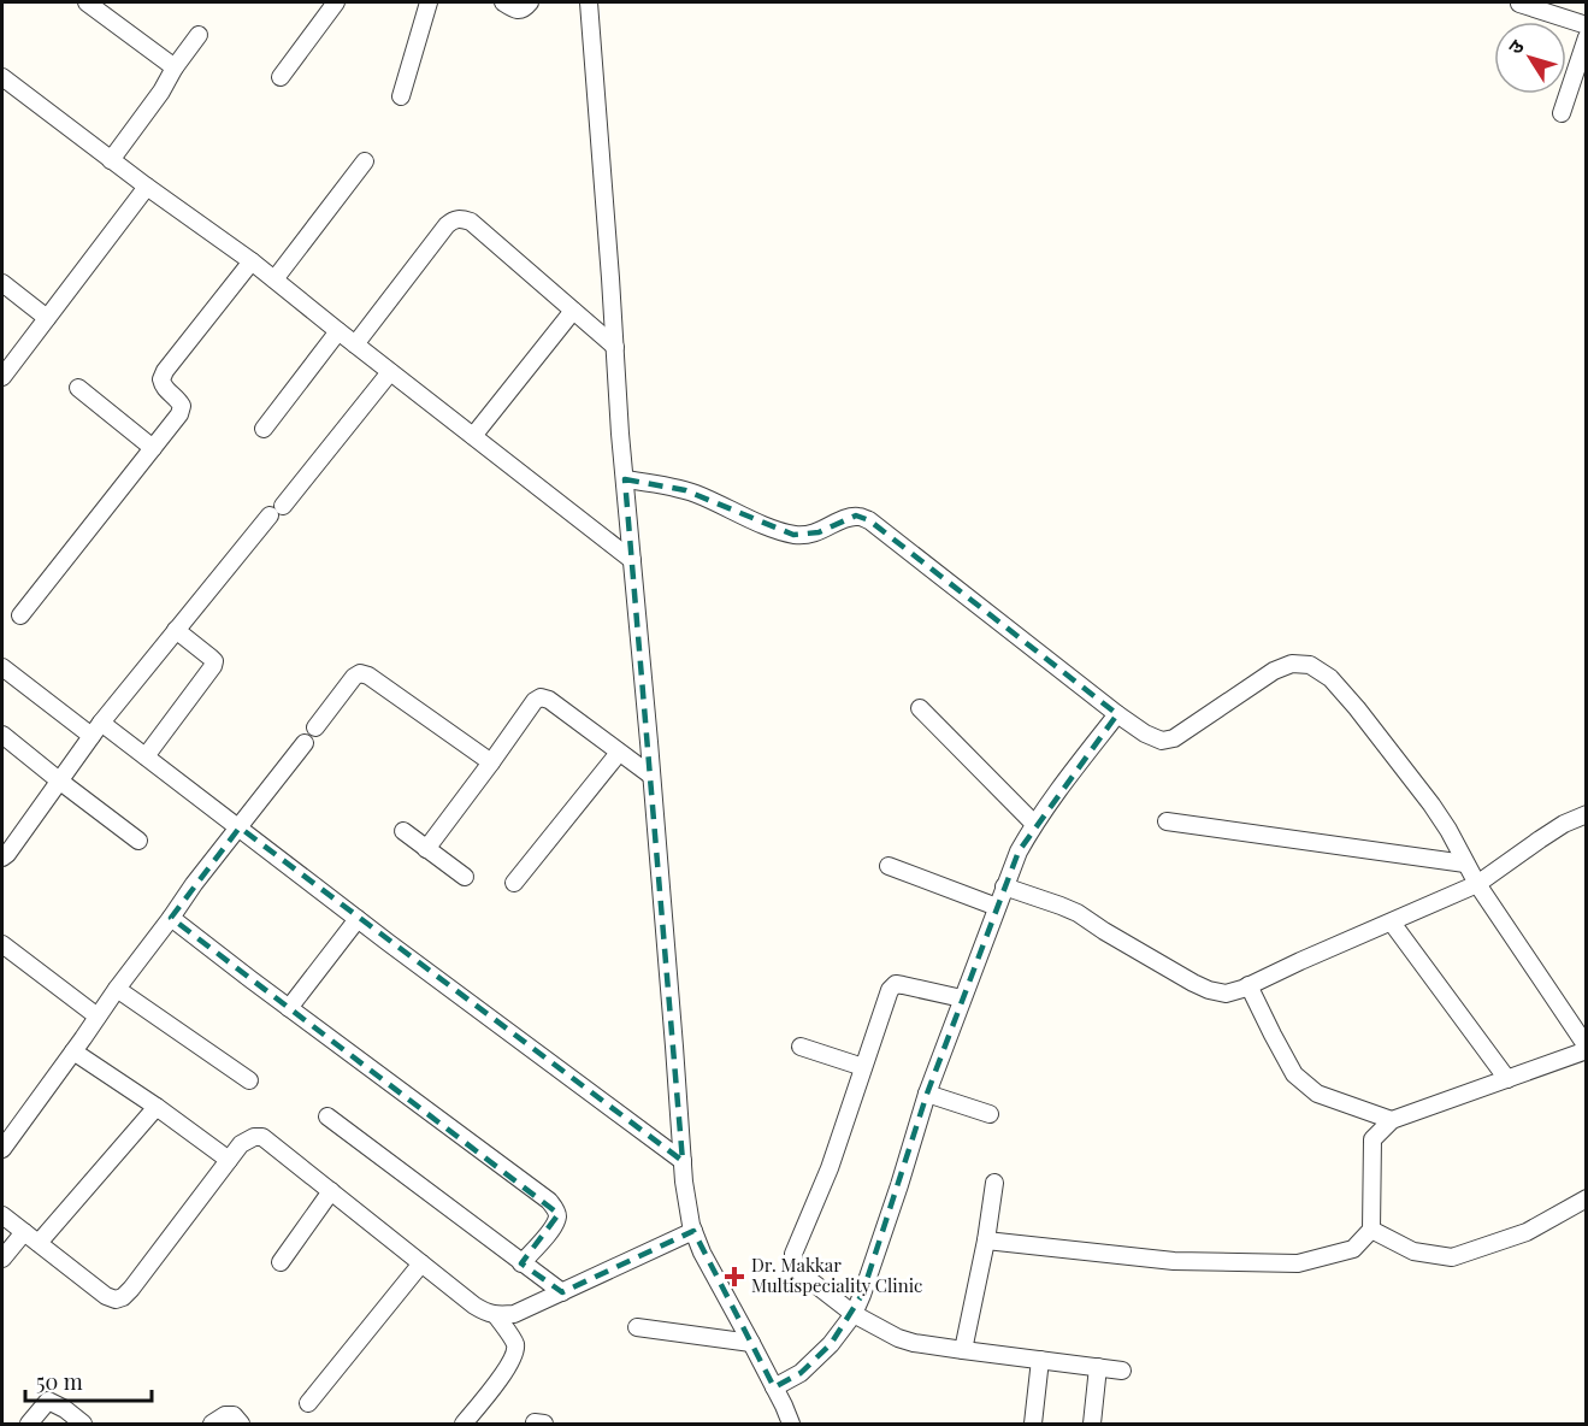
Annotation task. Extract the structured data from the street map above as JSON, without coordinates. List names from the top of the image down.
{
  "places": {
    "health": ["Dr. Makkar Multispeciality Clinic"]
  },
  "scale_bar": "50 m",
  "north": "top left"
}
